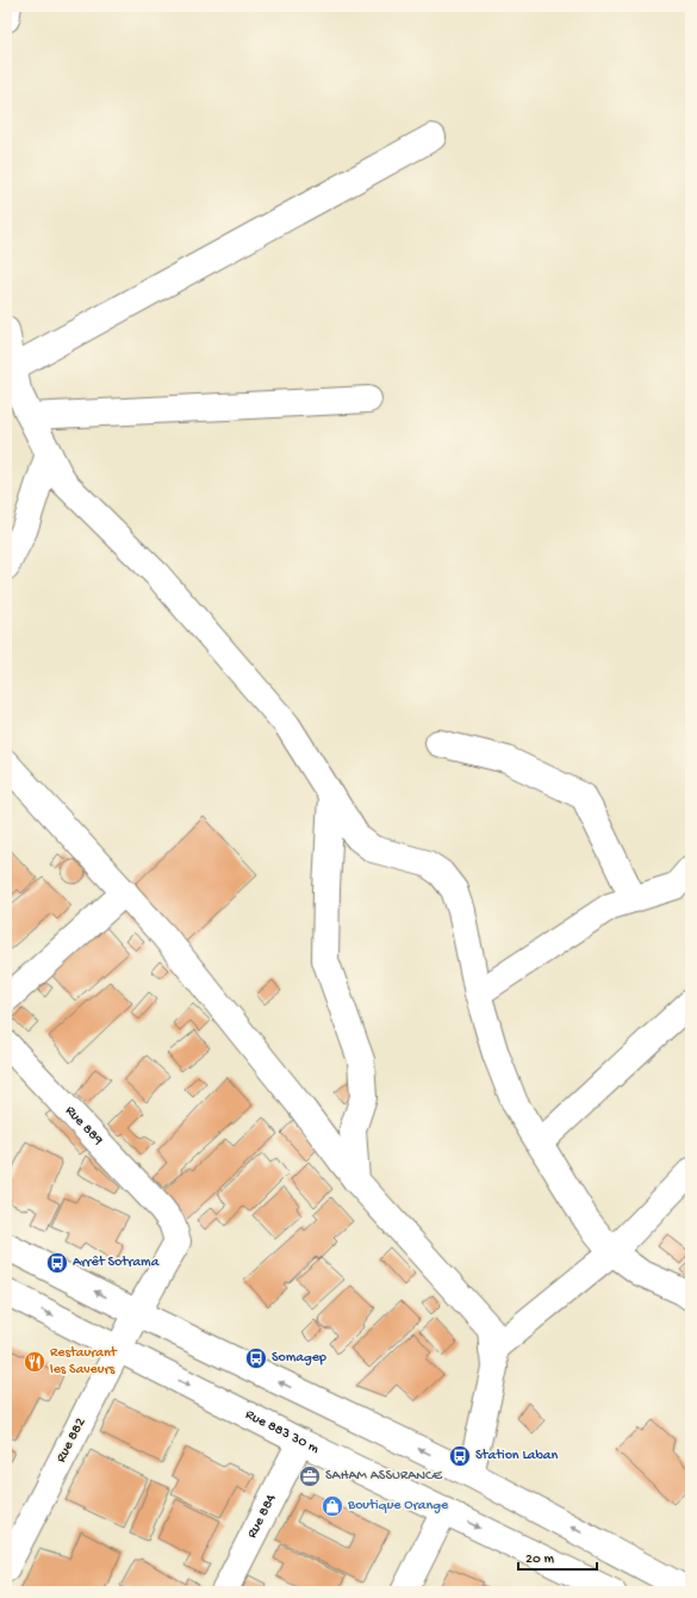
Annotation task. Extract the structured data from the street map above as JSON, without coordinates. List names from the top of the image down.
{
  "streets": {
    "street": [
      "Rue 889",
      "Rue 883 30 m",
      "Rue 882",
      "Rue 884"
    ]
  },
  "crossings": [
    ["Rue 889", "Rue 882"],
    ["Rue 883 30 m", "Rue 882"],
    ["Rue 883 30 m", "Rue 884"]
  ],
  "places": {
    "bus stop": ["Arrêt Sotrama", "Somagep", "Station Laban"],
    "restaurant": ["Restaurant les Saveurs"],
    "office": ["SAHAM ASSURANCE"],
    "shop": ["Boutique Orange"]
  },
  "scale_bar": "20 m"
}
